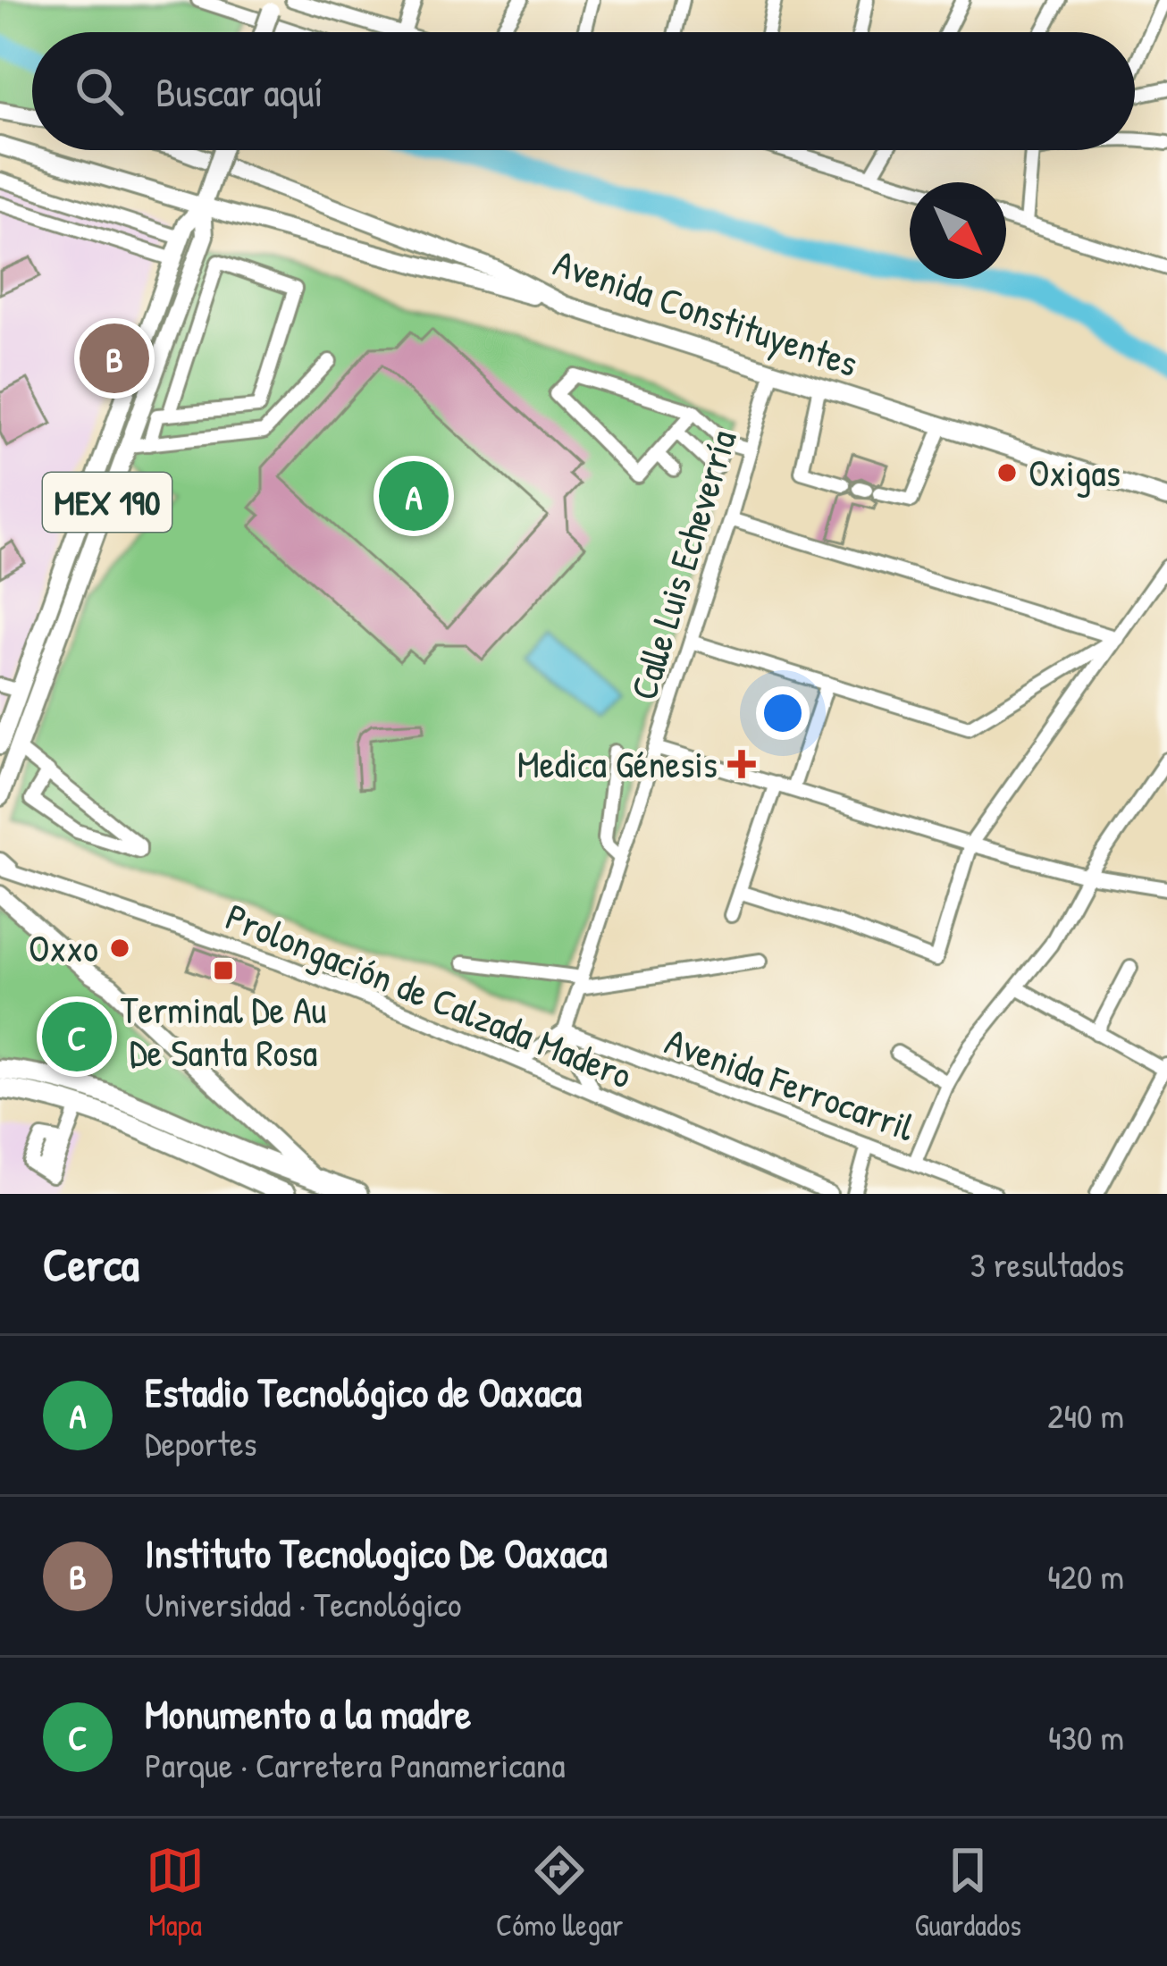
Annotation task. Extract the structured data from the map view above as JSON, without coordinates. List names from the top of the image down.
{
  "streets": {
    "main road": ["Avenida Constituyentes", "MEX 190"],
    "street": ["Calle Luis Echeverría", "Prolongación de Calzada Madero", "Avenida Ferrocarril"]
  },
  "crossings": [
    ["Avenida Constituyentes", "Calle Luis Echeverría"],
    ["Calle Luis Echeverría", "Avenida Ferrocarril"]
  ],
  "places": {
    "other": ["Oxigas", "Oxxo"],
    "health": ["Medica Génesis"],
    "transit": ["Terminal De Au De Santa Rosa"]
  },
  "north": "bottom right",
  "page": {
    "search": "Buscar aquí",
    "pins": ["B", "A", "C"],
    "heading": ["Cerca", "3 resultados"],
    "list": [
      {
        "mark": "A",
        "name": "Estadio Tecnológico de Oaxaca",
        "note": "Deportes",
        "value": "240 m"
      },
      {
        "mark": "B",
        "name": "Instituto Tecnologico De Oaxaca",
        "note": "Universidad · Tecnológico",
        "value": "420 m"
      },
      {
        "mark": "C",
        "name": "Monumento a la madre",
        "note": "Parque · Carretera Panamericana",
        "value": "430 m"
      }
    ],
    "nav": ["Mapa", "Cómo llegar", "Guardados"]
  }
}
